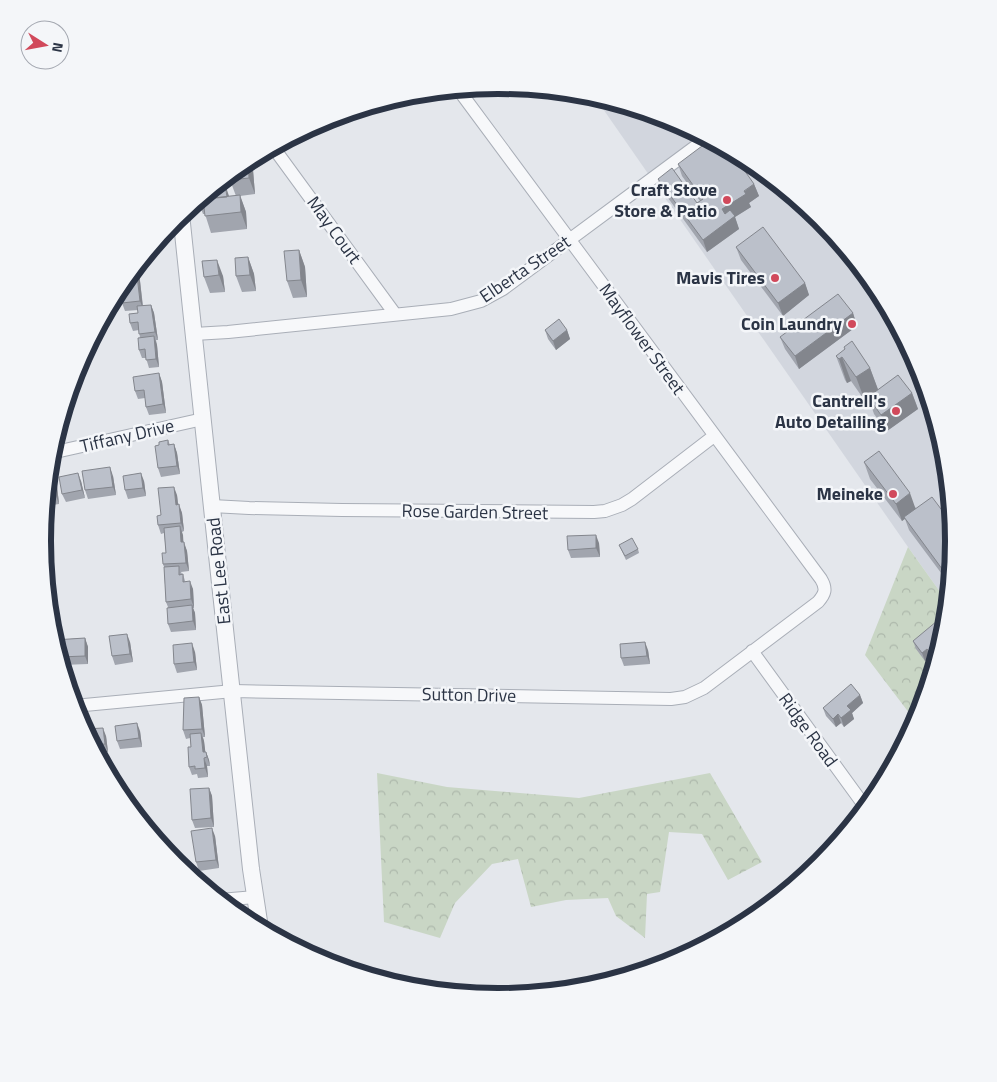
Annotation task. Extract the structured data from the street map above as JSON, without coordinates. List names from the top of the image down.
{
  "streets": {
    "street": [
      "May Court",
      "Elberta Street",
      "Mayflower Street",
      "Tiffany Drive",
      "Rose Garden Street",
      "East Lee Road",
      "Sutton Drive",
      "Ridge Road"
    ]
  },
  "crossings": [
    ["May Court", "Elberta Street"],
    ["Elberta Street", "Mayflower Street"],
    ["Elberta Street", "East Lee Road"],
    ["Mayflower Street", "Rose Garden Street"],
    ["Mayflower Street", "Sutton Drive"],
    ["Tiffany Drive", "East Lee Road"],
    ["Rose Garden Street", "East Lee Road"],
    ["East Lee Road", "Sutton Drive"],
    ["Sutton Drive", "Ridge Road"]
  ],
  "places": [
    "Craft Stove Store & Patio",
    "Mavis Tires",
    "Coin Laundry",
    "Cantrell's Auto Detailing",
    "Meineke"
  ],
  "north": "right"
}
